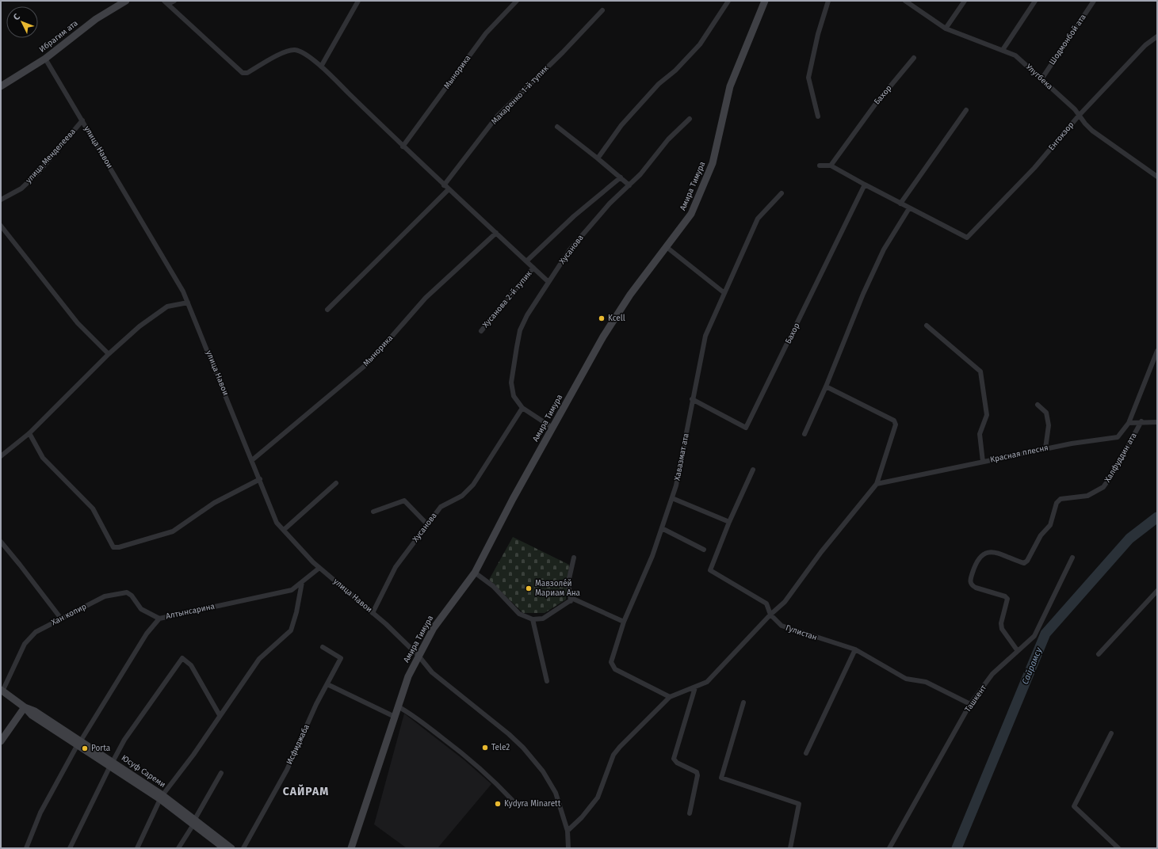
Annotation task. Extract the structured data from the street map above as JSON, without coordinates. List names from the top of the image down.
{
  "streets": {
    "street": [
      "Ибрагим ата",
      "Шодмонбой ата",
      "Мынорика",
      "Улугбека",
      "Макаренко 1-й тупик",
      "Бахор",
      "Енгокзор",
      "улица Навои",
      "улица Менделеева",
      "Амира Тимура",
      "Хусанова",
      "Хусанова 2-й тупик",
      "Красная плесня",
      "Хавазмат ата",
      "Халфуддин ата",
      "Алтынсарина",
      "Хан копир",
      "Гулистан",
      "Ташкент",
      "Исфиджаба",
      "Юсуф Сареми"
    ]
  },
  "crossings": [
    ["Ибрагим ата", "улица Навои"],
    ["Шодмонбой ата", "Улугбека"],
    ["Мынорика", "улица Навои"],
    ["Улугбека", "Енгокзор"],
    ["Бахор", "Хавазмат ата"],
    ["улица Навои", "улица Менделеева"],
    ["улица Навои", "Амира Тимура"],
    ["улица Навои", "Хусанова"],
    ["улица Навои", "Алтынсарина"],
    ["Амира Тимура", "Хусанова"],
    ["Красная плесня", "Халфуддин ата"],
    ["Халфуддин ата", "Ташкент"],
    ["Алтынсарина", "Хан копир"],
    ["Алтынсарина", "Юсуф Сареми"],
    ["Хан копир", "Юсуф Сареми"],
    ["Гулистан", "Ташкент"]
  ],
  "districts": ["САЙРАМ"],
  "water": ["Сайрамсу"],
  "places": [
    "Kcell",
    "Мавзоле́й Мариам Ана",
    "Tele2",
    "Porta",
    "Kydyra Minarett"
  ],
  "north": "top left"
}
